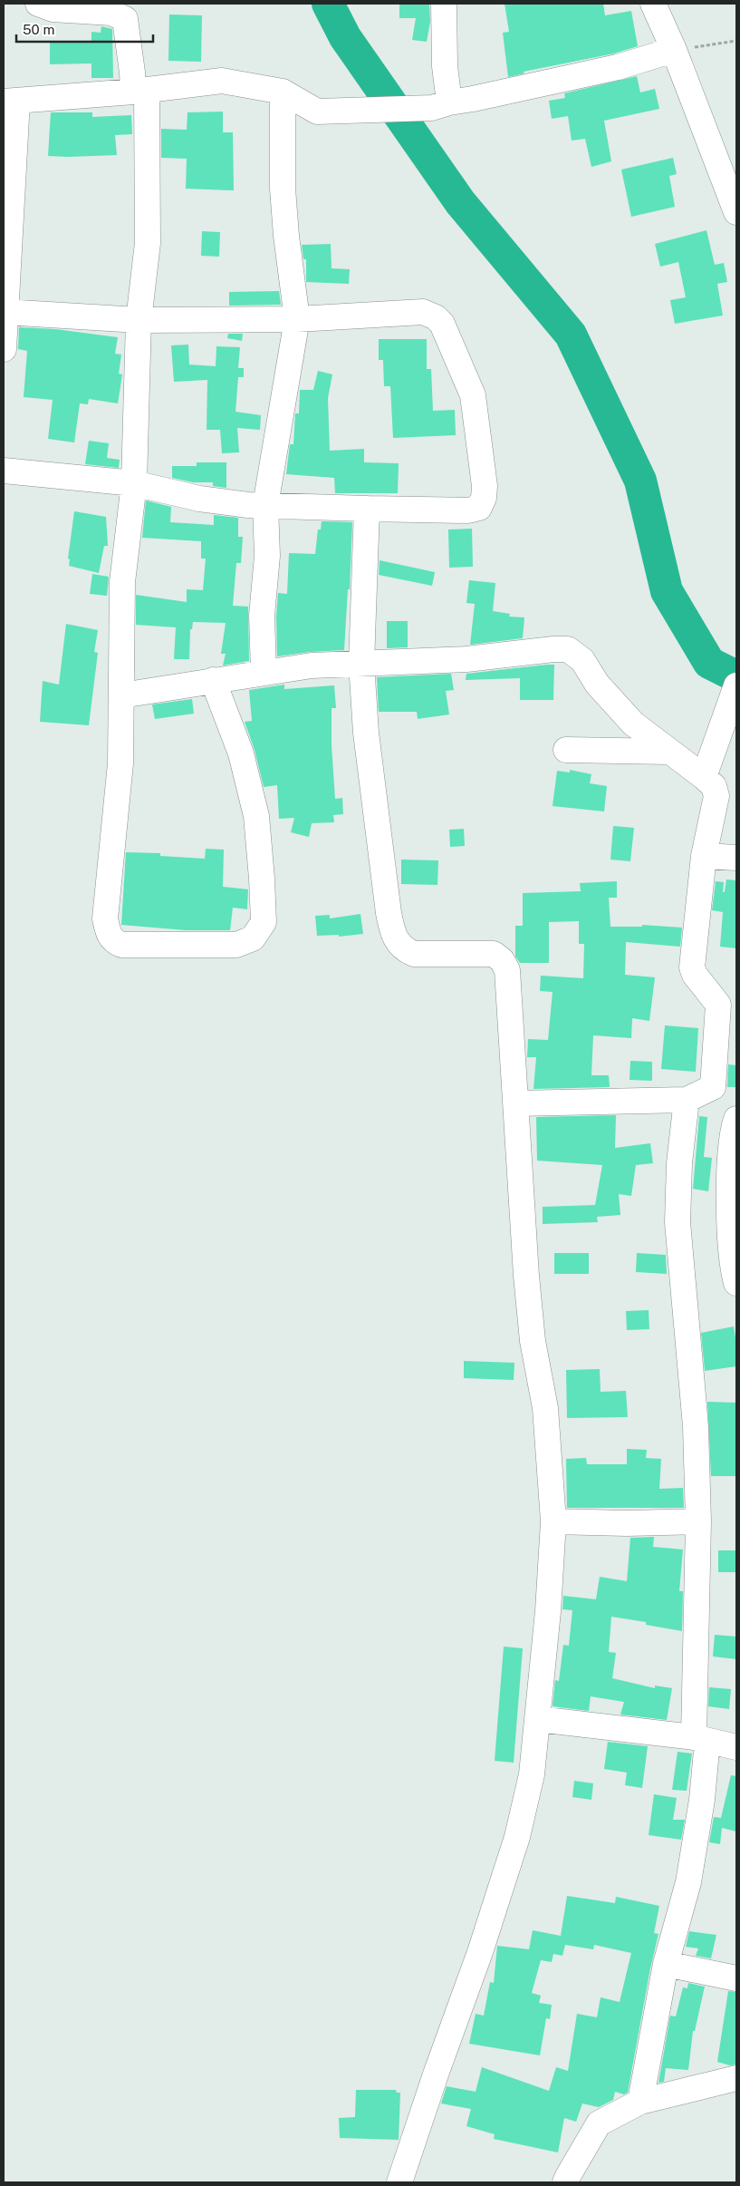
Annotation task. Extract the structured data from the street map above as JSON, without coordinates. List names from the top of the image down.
{
  "scale_bar": "50 m"
}
